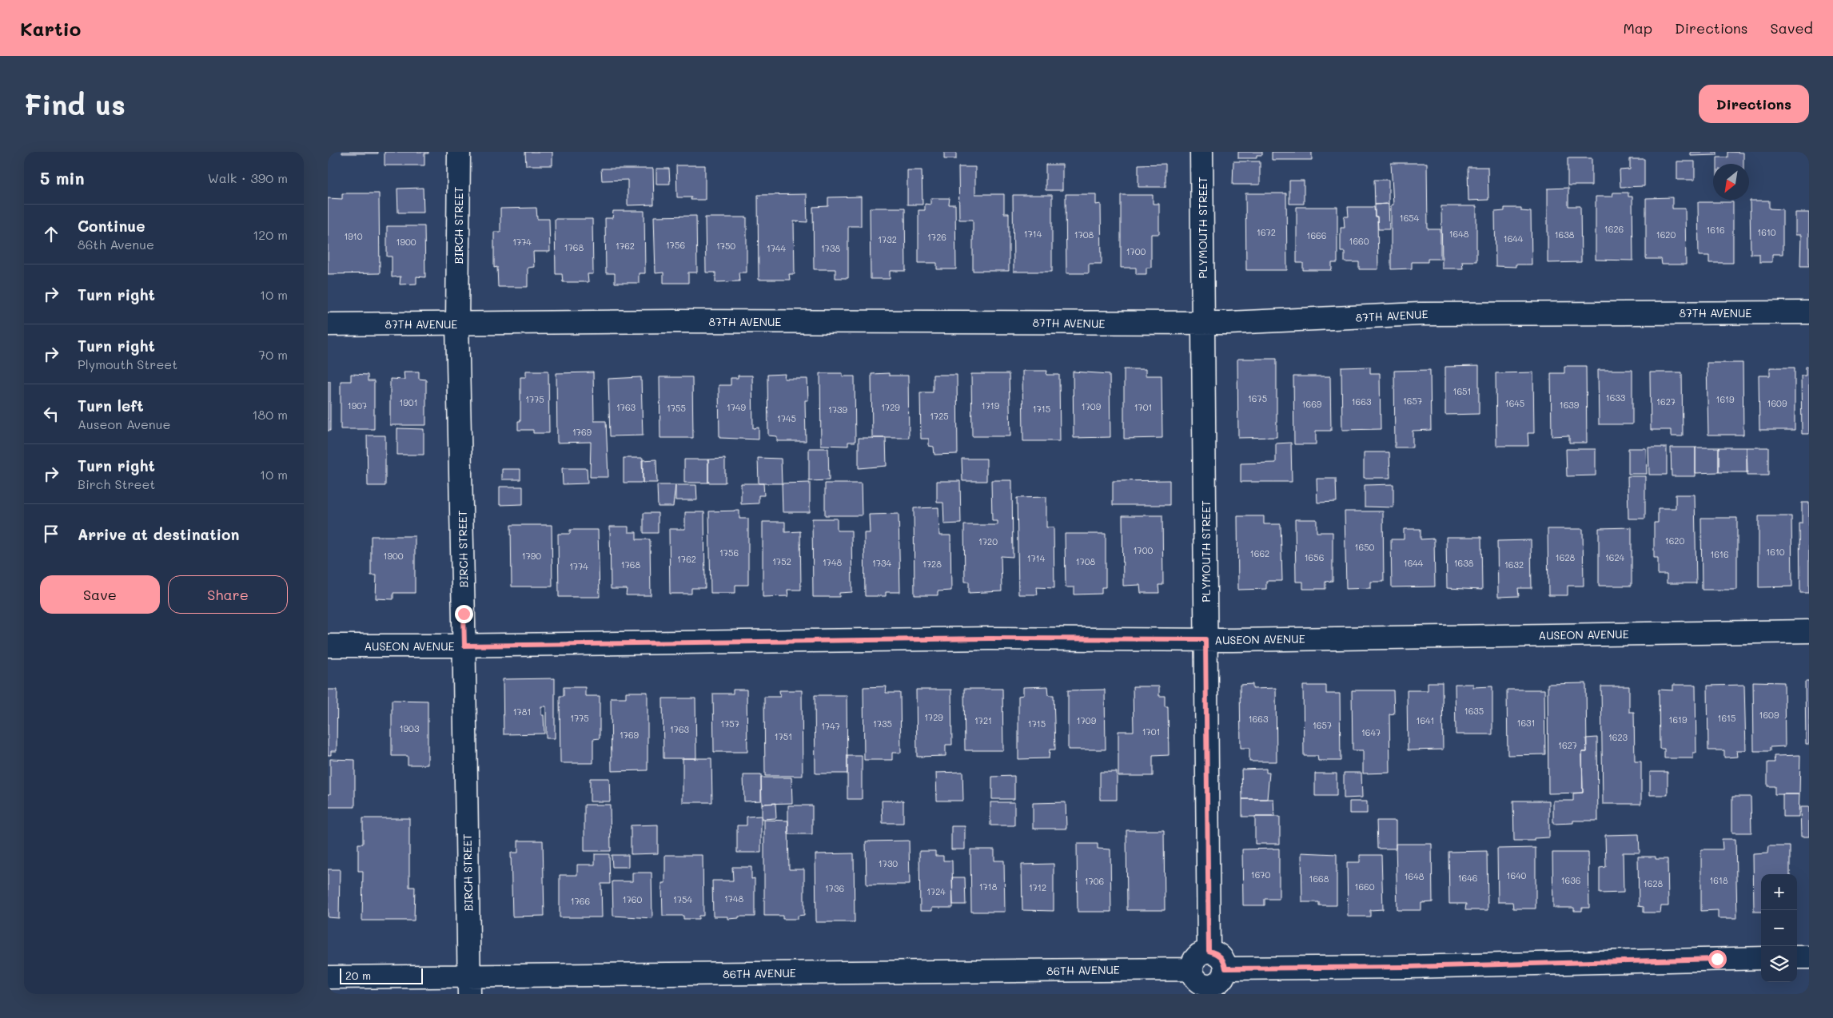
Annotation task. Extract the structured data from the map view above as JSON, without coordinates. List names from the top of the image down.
{
  "streets": {
    "street": [
      "BIRCH STREET",
      "PLYMOUTH STREET",
      "87TH AVENUE",
      "AUSEON AVENUE",
      "86TH AVENUE"
    ]
  },
  "crossings": [
    ["BIRCH STREET", "87TH AVENUE"],
    ["BIRCH STREET", "AUSEON AVENUE"],
    ["BIRCH STREET", "86TH AVENUE"],
    ["PLYMOUTH STREET", "87TH AVENUE"],
    ["PLYMOUTH STREET", "AUSEON AVENUE"],
    ["PLYMOUTH STREET", "86TH AVENUE"]
  ],
  "house_numbers": [
    "1654",
    "1626",
    "1616",
    "1672",
    "1610",
    "1714",
    "1648",
    "1708",
    "1638",
    "1620",
    "1666",
    "1910",
    "1726",
    "1644",
    "1732",
    "1660",
    "1900",
    "1774",
    "1756",
    "1762",
    "1750",
    "1768",
    "1744",
    "1738",
    "1700",
    "1651",
    "1633",
    "1675",
    "1775",
    "1619",
    "1657",
    "1663",
    "1627",
    "1901",
    "1645",
    "1609",
    "1669",
    "1639",
    "1907",
    "1719",
    "1709",
    "1763",
    "1749",
    "1729",
    "1701",
    "1755",
    "1715",
    "1739",
    "1725",
    "1745",
    "1769",
    "1620",
    "1720",
    "1650",
    "1700",
    "1610",
    "1756",
    "1662",
    "1616",
    "1900",
    "1790",
    "1656",
    "1628",
    "1624",
    "1714",
    "1762",
    "1752",
    "1708",
    "1748",
    "1734",
    "1644",
    "1638",
    "1728",
    "1768",
    "1632",
    "1774",
    "1635",
    "1781",
    "1609",
    "1729",
    "1775",
    "1615",
    "1663",
    "1619",
    "1721",
    "1709",
    "1641",
    "1631",
    "1757",
    "1735",
    "1715",
    "1657",
    "1747",
    "1903",
    "1763",
    "1701",
    "1647",
    "1769",
    "1751",
    "1623",
    "1627",
    "1730",
    "1670",
    "1640",
    "1648",
    "1646",
    "1668",
    "1636",
    "1618",
    "1706",
    "1628",
    "1718",
    "1660",
    "1712",
    "1736",
    "1724",
    "1748",
    "1760",
    "1754",
    "1766"
  ],
  "scale_bar": "20 m",
  "north": "bottom left",
  "page": {
    "header": "Kartio",
    "nav": ["Map", "Directions", "Saved"],
    "buttons": [
      "Directions",
      ["Save", "Share"]
    ],
    "title": "Find us",
    "heading": ["5 min", "Walk · 390 m"],
    "list": [
      ["Continue", "86th Avenue", "120 m"],
      ["Turn right", "10 m"],
      ["Turn right", "Plymouth Street", "70 m"],
      ["Turn left", "Auseon Avenue", "180 m"],
      ["Turn right", "Birch Street", "10 m"],
      "Arrive at destination"
    ],
    "map_buttons": ["+", "−"],
    "scale": "20 m"
  }
}
